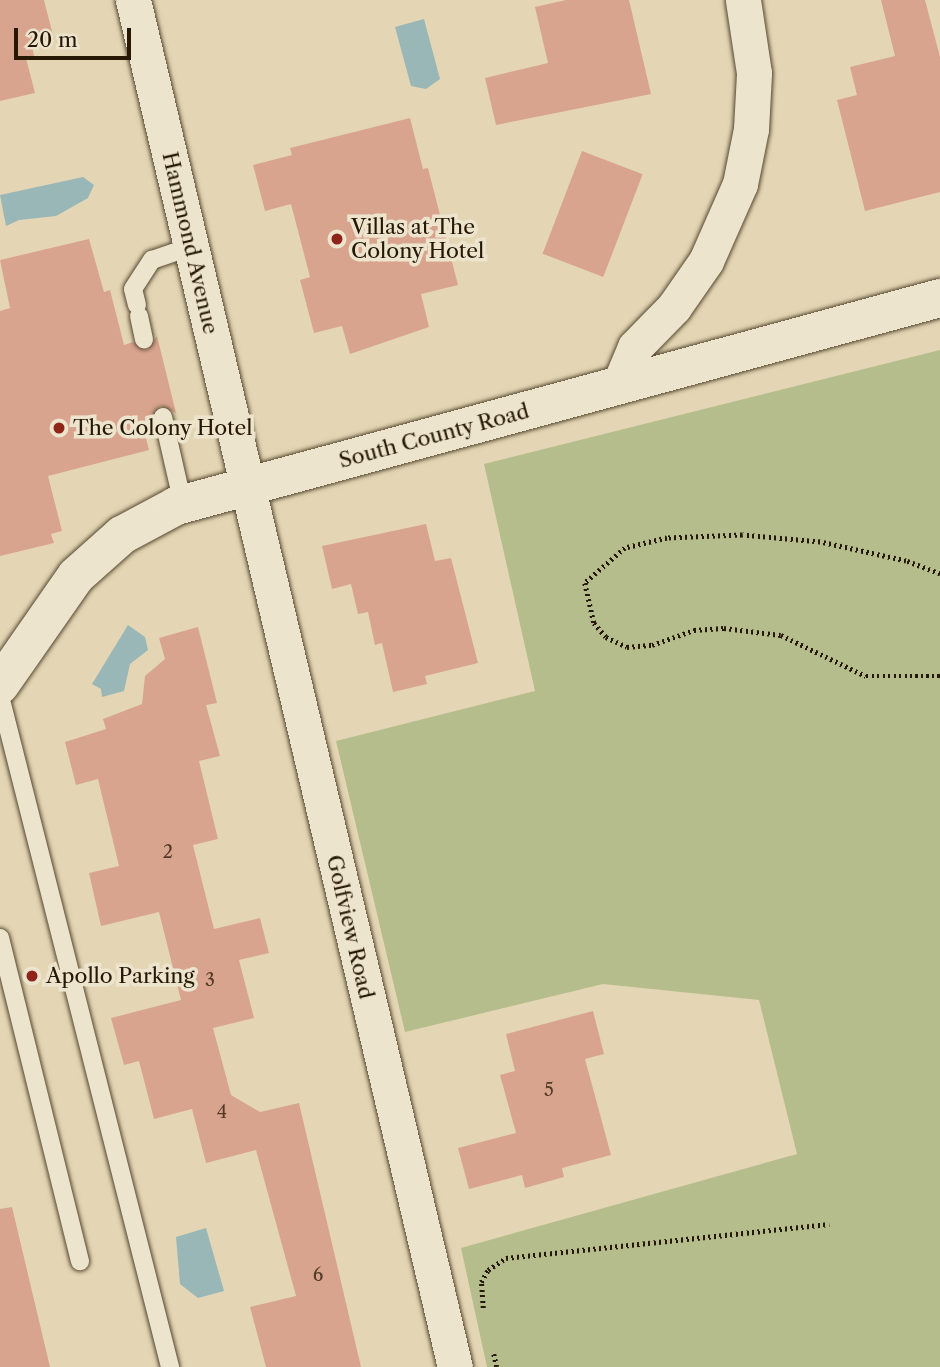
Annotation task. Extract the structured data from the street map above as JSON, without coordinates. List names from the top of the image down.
{
  "streets": {
    "main road": ["South County Road"],
    "street": ["Hammond Avenue", "Golfview Road"]
  },
  "crossings": [
    ["Hammond Avenue", "South County Road"],
    ["Hammond Avenue", "Golfview Road"],
    ["South County Road", "Golfview Road"]
  ],
  "places": ["Villas at The Colony Hotel", "The Colony Hotel", "Apollo Parking"],
  "house_numbers": [
    "2",
    "3",
    "5",
    "4",
    "6"
  ],
  "scale_bar": "20 m"
}
